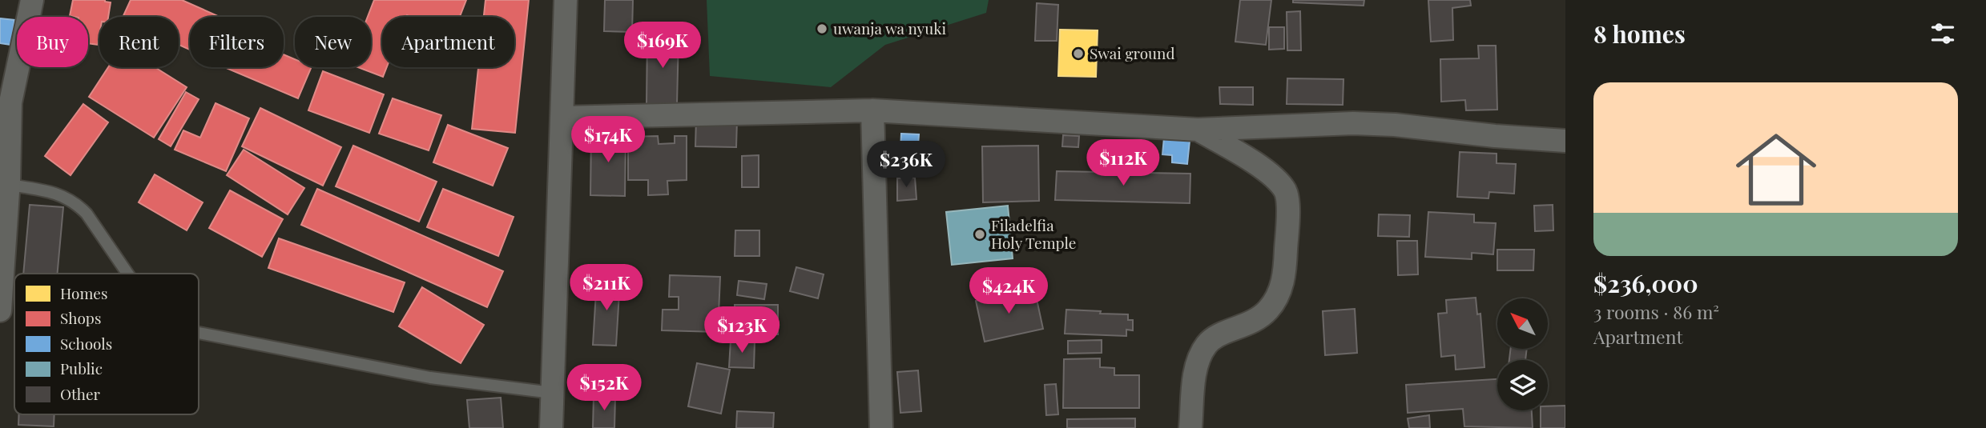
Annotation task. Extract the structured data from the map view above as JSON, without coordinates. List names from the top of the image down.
{
  "places": ["uwanja wa nyuki", "Swai ground", "Filadelfia Holy Temple"],
  "legend": [
    "Homes",
    "Shops",
    "Schools",
    "Public",
    "Other"
  ],
  "north": "top left",
  "page": {
    "heading": "8 homes",
    "chip": [
      "Buy",
      "Rent",
      "Filters",
      "New",
      "Apartment"
    ],
    "price": [
      "$169K",
      "$174K",
      "$112K",
      "$236K",
      "$211K",
      "$424K",
      "$123K",
      "$152K"
    ],
    "list": [
      {
        "name": "$236,000",
        "note": "3 rooms · 86 m² · Apartment"
      }
    ]
  }
}
